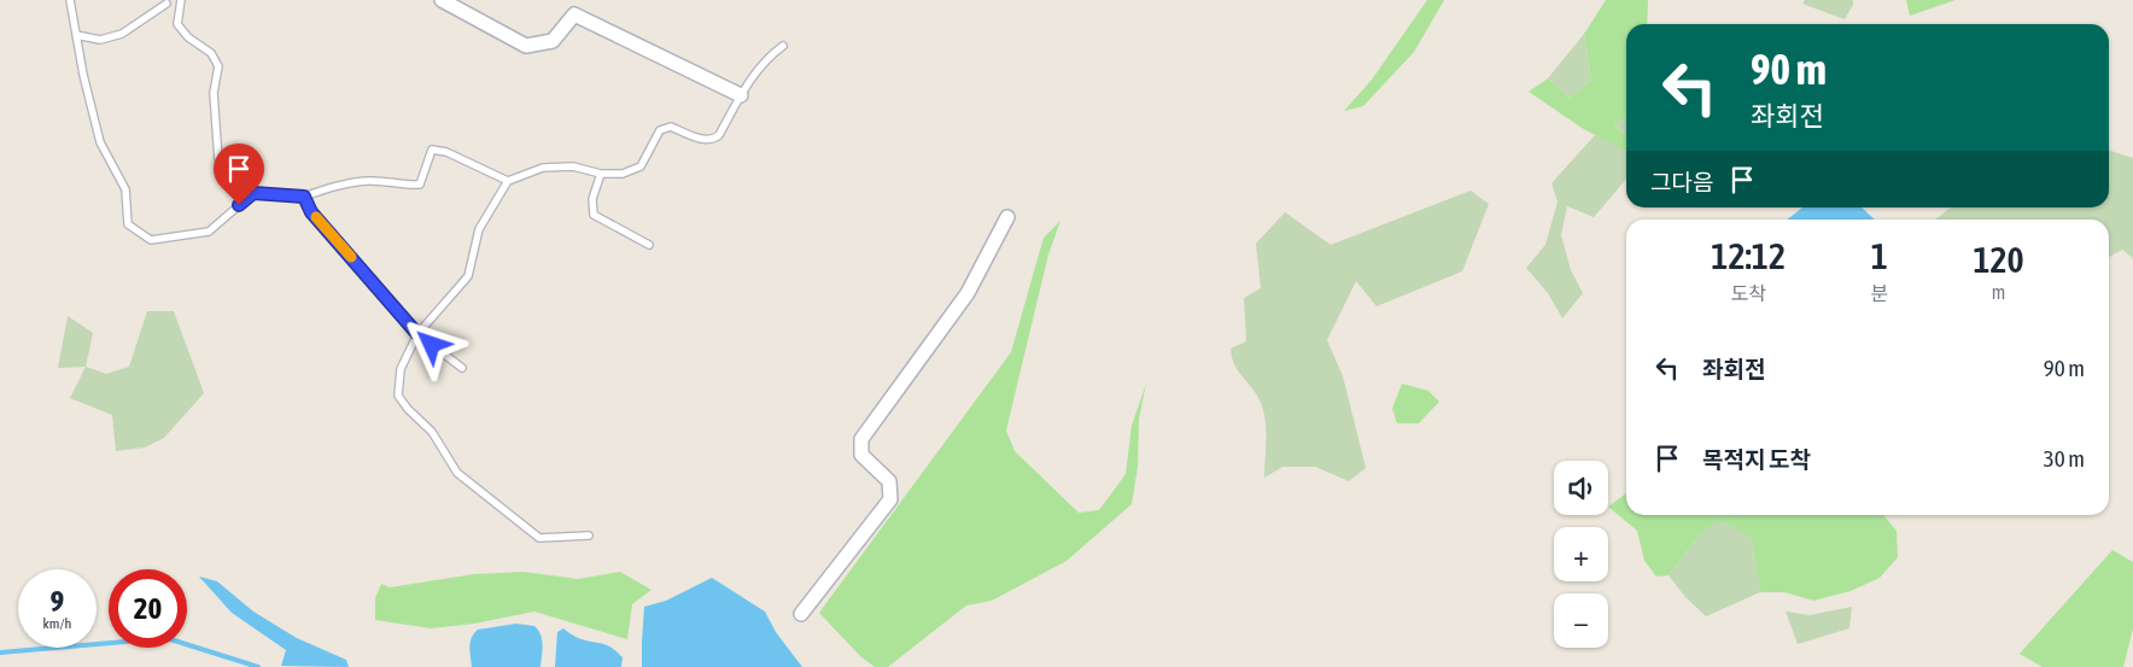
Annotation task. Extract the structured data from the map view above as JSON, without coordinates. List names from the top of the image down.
{
  "page": {
    "turn": ["90 m", "좌회전"],
    "then": "그다음",
    "eta": [
      "12:12",
      "도착",
      "1",
      "분",
      "120",
      "m"
    ],
    "list": [
      {
        "name": "좌회전",
        "value": "90 m"
      },
      {
        "name": "목적지 도착",
        "value": "30 m"
      }
    ],
    "map_buttons": ["+", "−"],
    "speed": "9 km/h",
    "limit": "20"
  }
}
